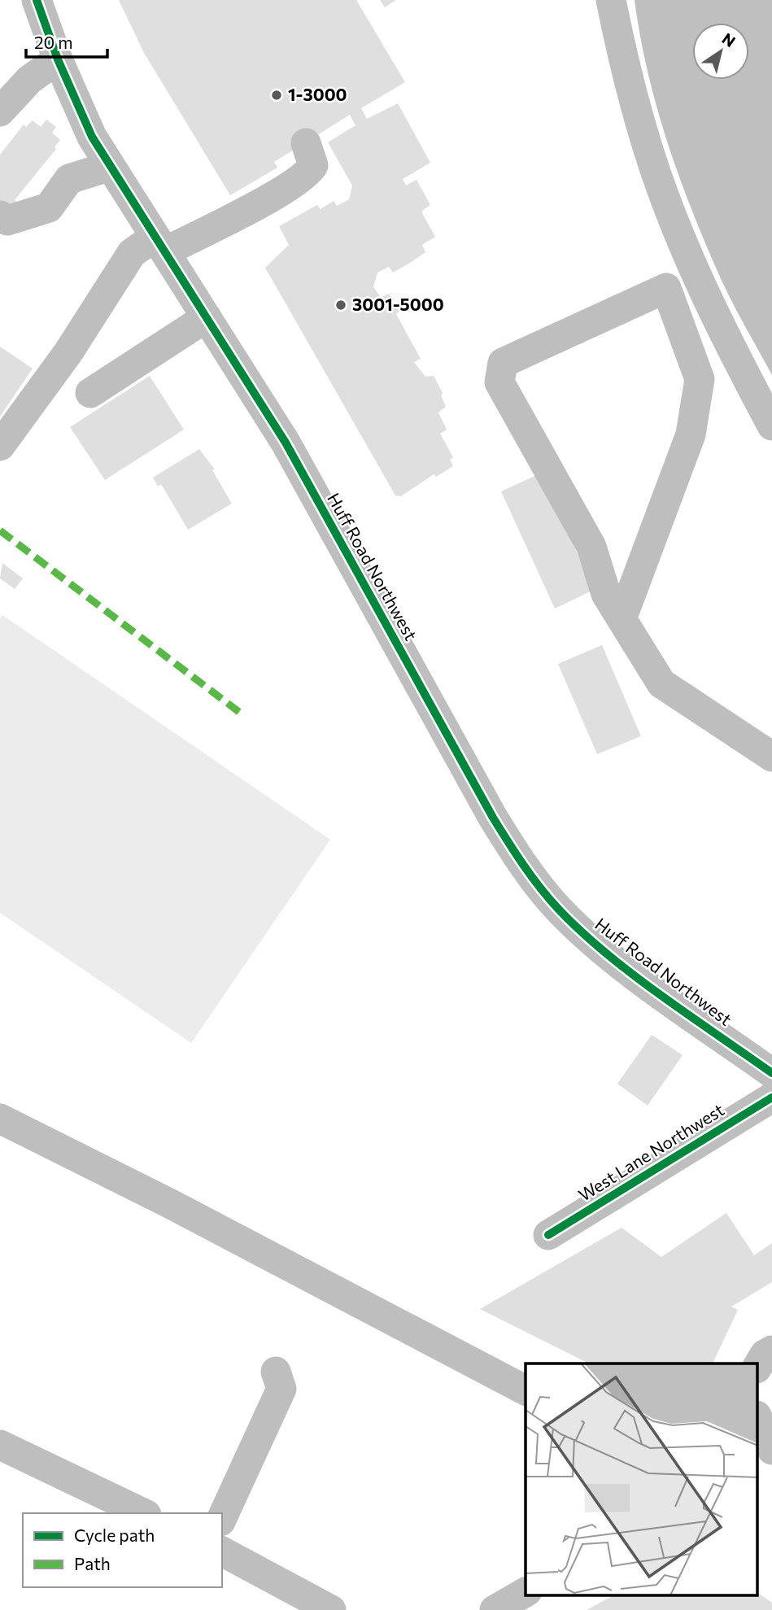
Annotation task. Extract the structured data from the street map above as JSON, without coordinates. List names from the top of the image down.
{
  "streets": {
    "street": ["Huff Road Northwest", "West Lane Northwest"]
  },
  "places": ["1-3000", "3001-5000"],
  "legend": ["Cycle path", "Path"],
  "scale_bar": "20 m",
  "north": "top right"
}
